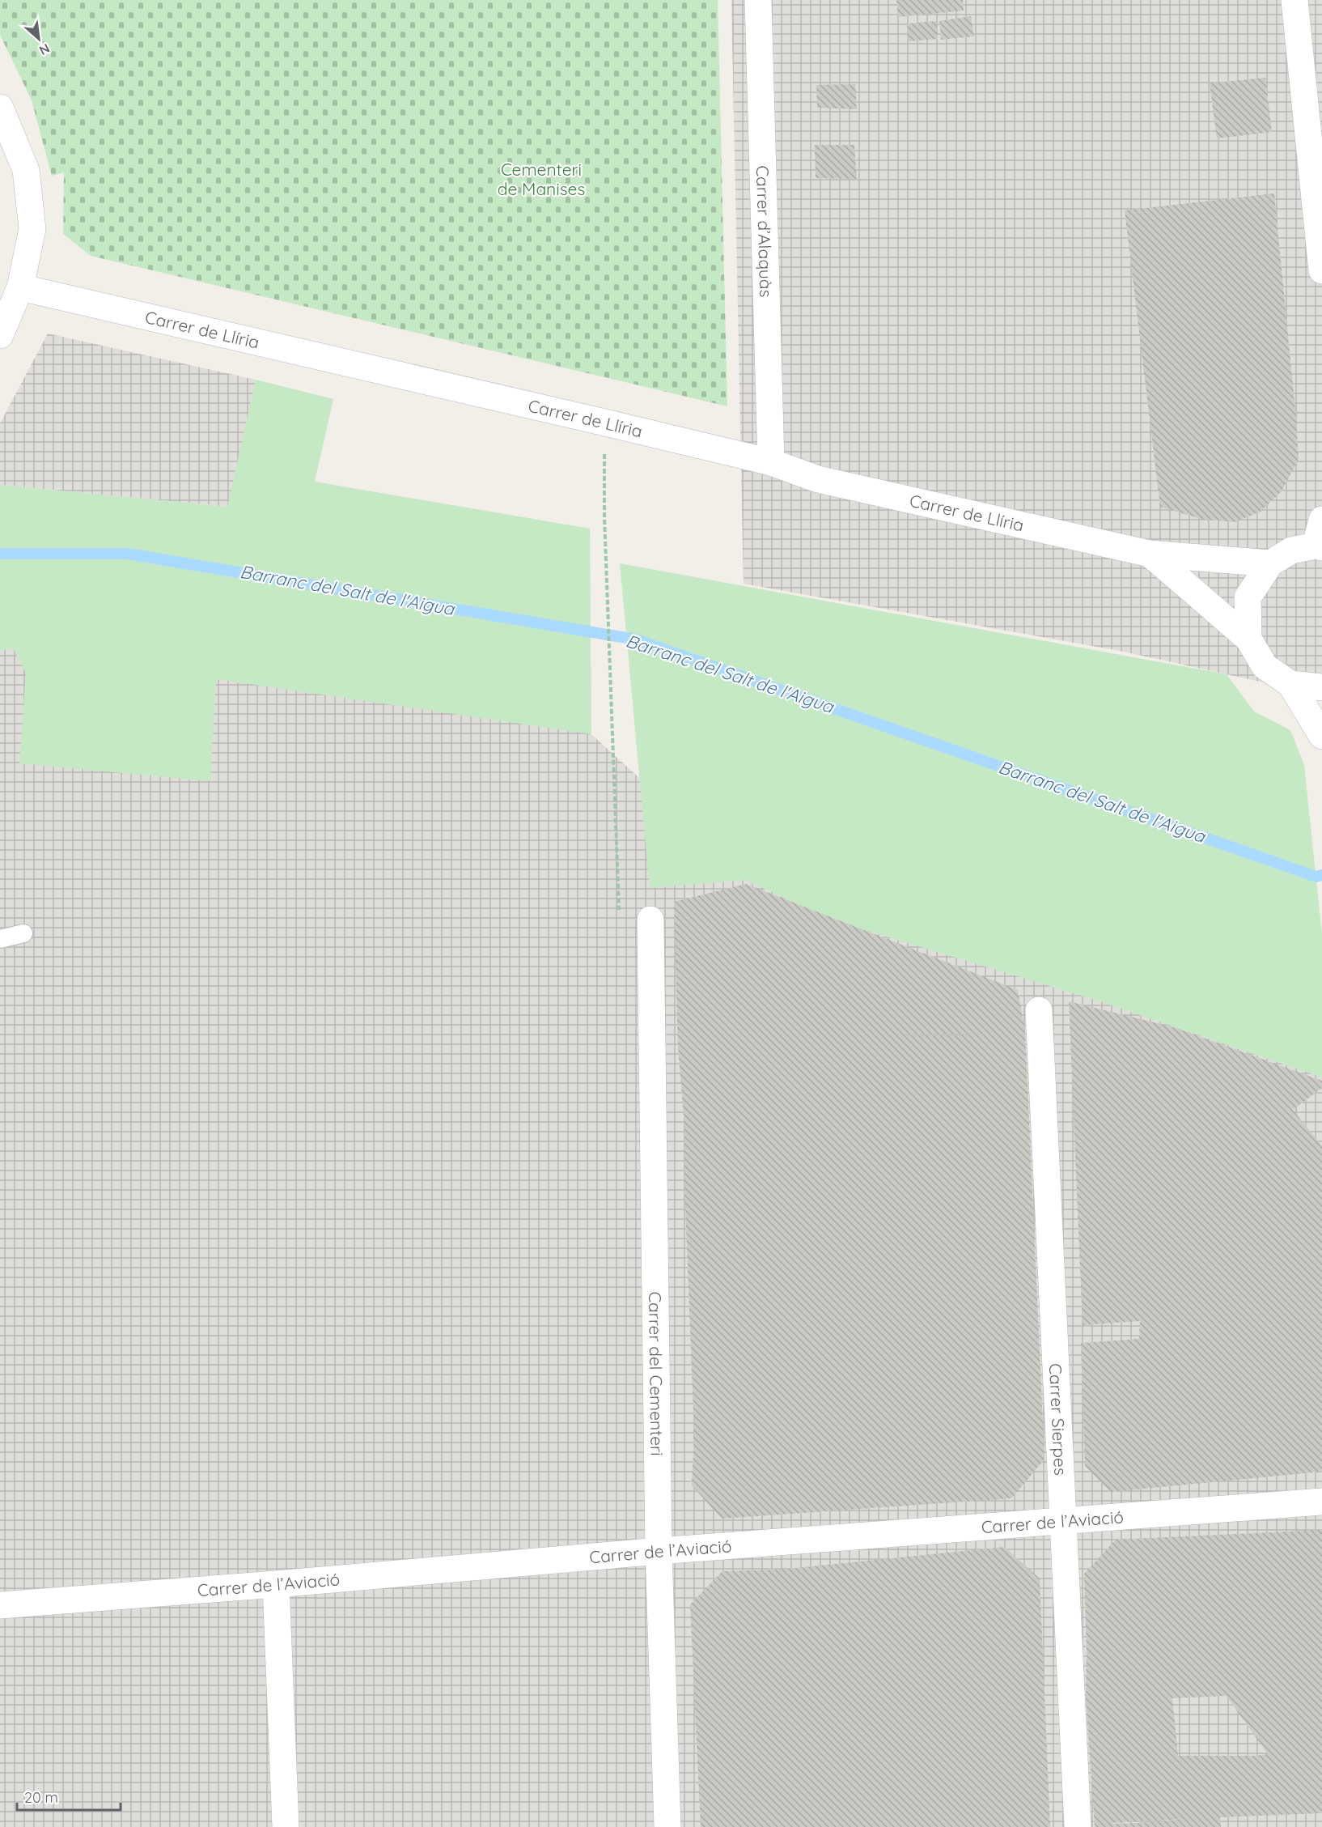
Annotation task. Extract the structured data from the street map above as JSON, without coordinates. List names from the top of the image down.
{
  "streets": {
    "street": [
      "Carrer d’Alaquàs",
      "Carrer de Llíria",
      "Carrer del Cementeri",
      "Carrer Sierpes",
      "Carrer de l’Aviació"
    ]
  },
  "crossings": [
    ["Carrer d’Alaquàs", "Carrer de Llíria"],
    ["Carrer del Cementeri", "Carrer de l’Aviació"],
    ["Carrer Sierpes", "Carrer de l’Aviació"]
  ],
  "water": ["Barranc del Salt de l'Aigua"],
  "parks": ["Cementeri de Manises"],
  "scale_bar": "20 m",
  "north": "bottom right"
}
